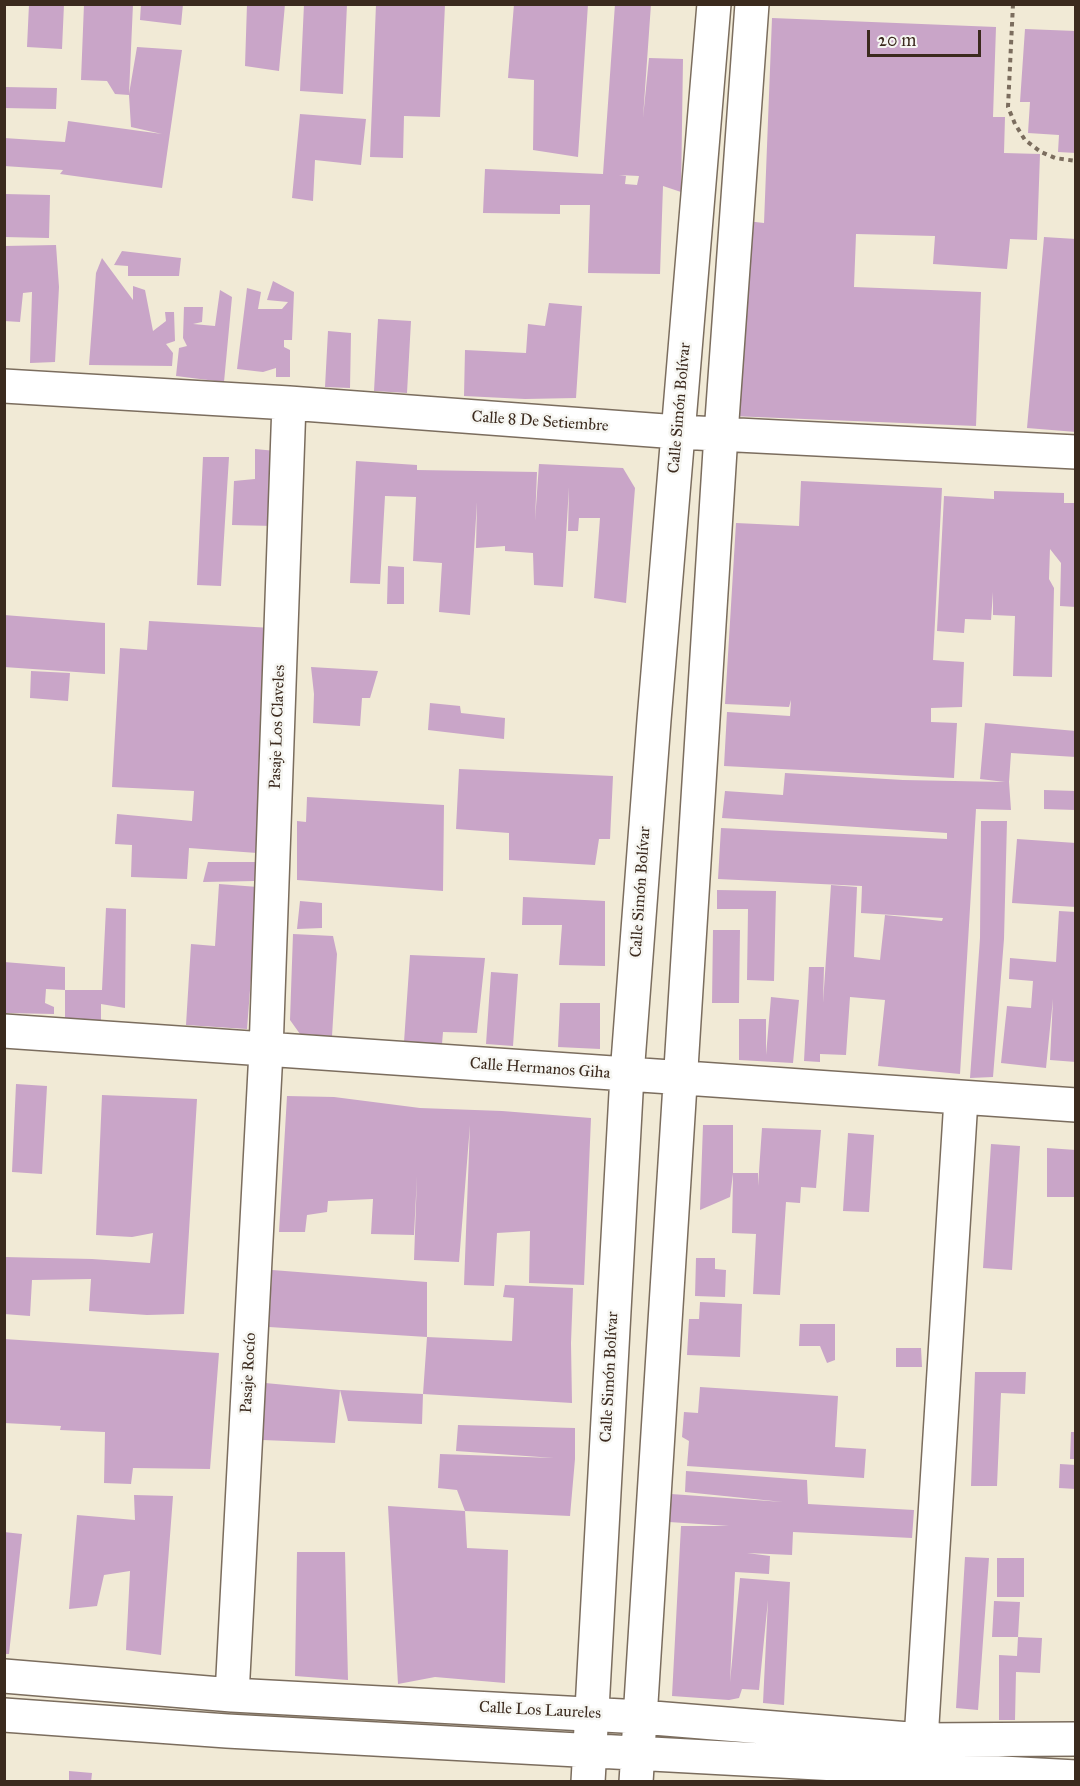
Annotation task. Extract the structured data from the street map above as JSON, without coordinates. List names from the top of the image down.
{
  "streets": {
    "street": [
      "Calle Simón Bolívar",
      "Calle 8 De Setiembre",
      "Pasaje Los Claveles",
      "Calle Hermanos Giha",
      "Pasaje Rocío",
      "Calle Los Laureles"
    ]
  },
  "crossings": [
    ["Calle Simón Bolívar", "Calle 8 De Setiembre"],
    ["Calle Simón Bolívar", "Calle Hermanos Giha"],
    ["Calle Simón Bolívar", "Calle Los Laureles"],
    ["Calle 8 De Setiembre", "Pasaje Los Claveles"],
    ["Pasaje Los Claveles", "Calle Hermanos Giha"],
    ["Pasaje Los Claveles", "Pasaje Rocío"],
    ["Calle Hermanos Giha", "Pasaje Rocío"],
    ["Pasaje Rocío", "Calle Los Laureles"]
  ],
  "scale_bar": "20 m"
}
